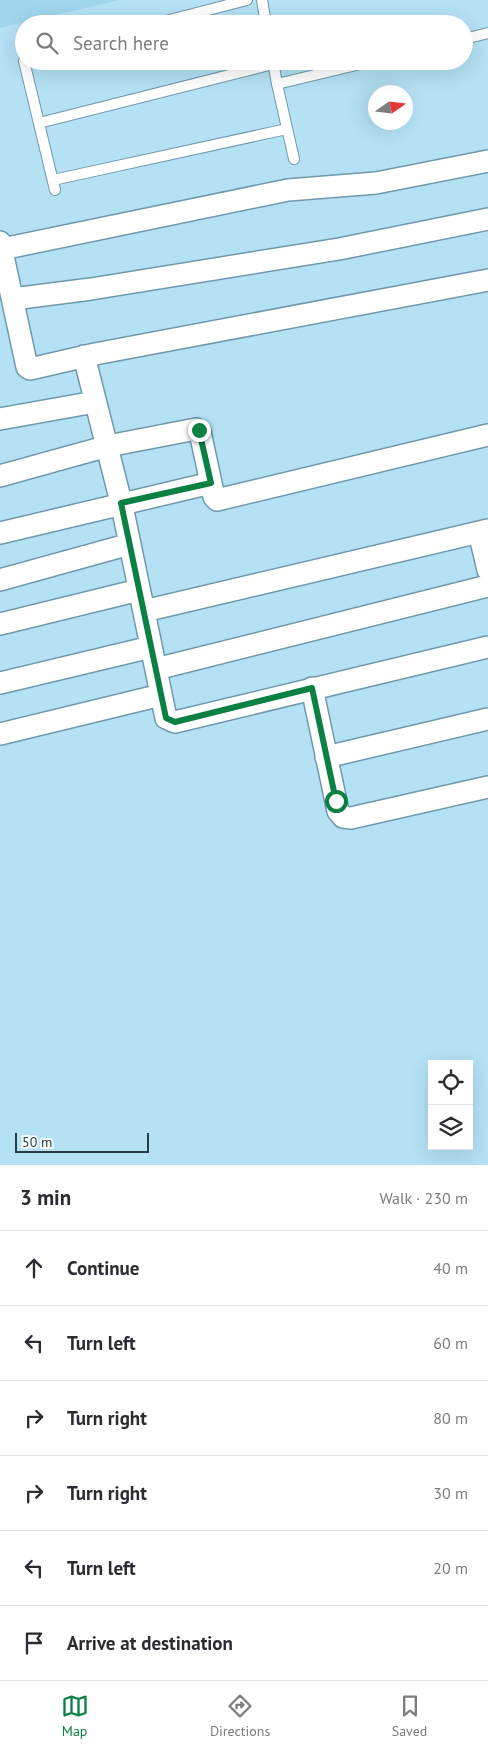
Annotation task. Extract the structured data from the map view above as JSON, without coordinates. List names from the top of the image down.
{
  "scale_bar": "50 m",
  "north": "right",
  "page": {
    "search": "Search here",
    "scale": "50 m",
    "heading": ["3 min", "Walk · 230 m"],
    "list": [
      ["Continue", "40 m"],
      ["Turn left", "60 m"],
      ["Turn right", "80 m"],
      ["Turn right", "30 m"],
      ["Turn left", "20 m"],
      "Arrive at destination"
    ],
    "nav": ["Map", "Directions", "Saved"]
  }
}
